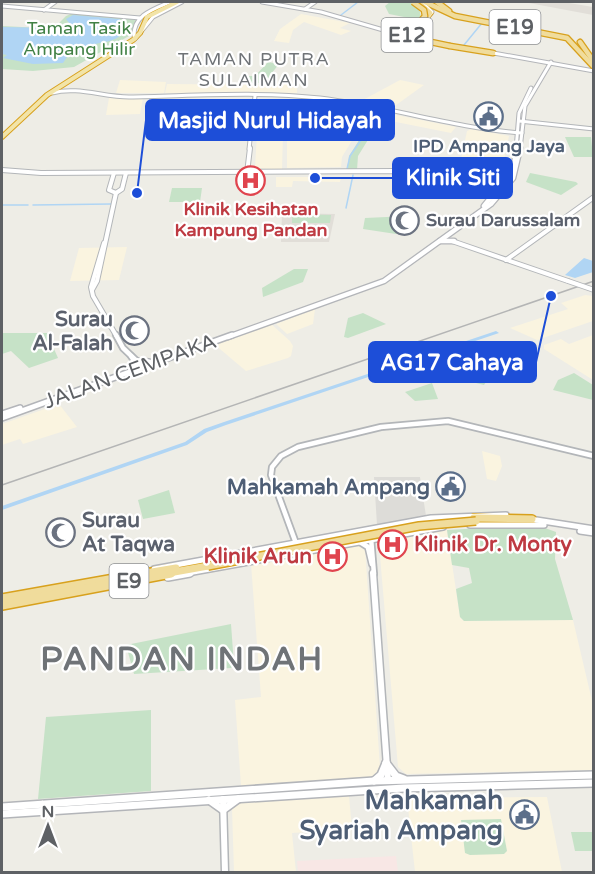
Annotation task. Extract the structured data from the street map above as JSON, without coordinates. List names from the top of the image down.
{
  "streets": {
    "highway": ["E19", "E12", "E9"],
    "main road": ["JALAN CEMPAKA"]
  },
  "crossings": [
    ["E19", "E12"]
  ],
  "districts": ["TAMAN PUTRA SULAIMAN", "PANDAN INDAH"],
  "parks": ["Taman Tasik Ampang Hilir"],
  "places": {
    "public building": ["IPD Ampang Jaya", "Mahkamah Ampang", "Mahkamah Syariah Ampang"],
    "other": ["Klinik Siti", "Masjid Nurul Hidayah", "AG17 Cahaya"],
    "hospital": ["Klinik Kesihatan Kampung Pandan", "Klinik Dr. Monty", "Klinik Arun"],
    "mosque": ["Surau Darussalam", "Surau Al-Falah", "Surau At Taqwa"]
  },
  "north": "top"
}
